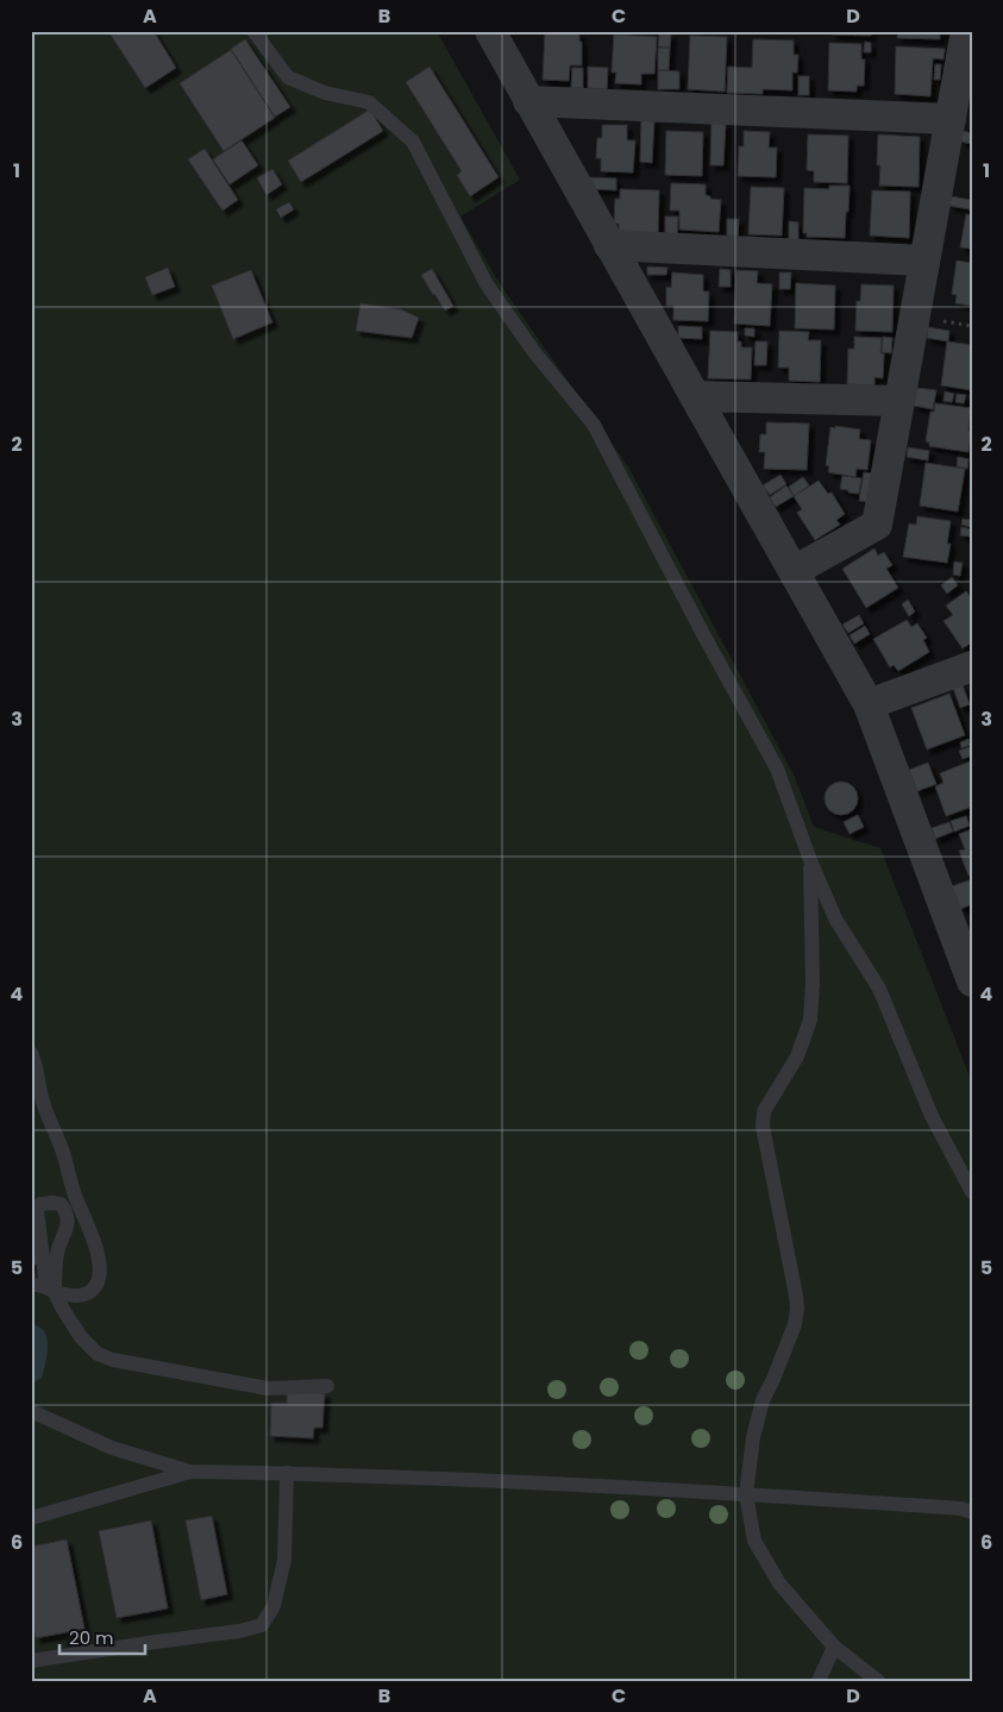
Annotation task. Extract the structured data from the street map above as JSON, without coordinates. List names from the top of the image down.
{
  "scale_bar": "20 m",
  "grid": {
    "columns": [
      "A",
      "B",
      "C",
      "D"
    ],
    "rows": [
      "1",
      "2",
      "3",
      "4",
      "5",
      "6"
    ]
  }
}
